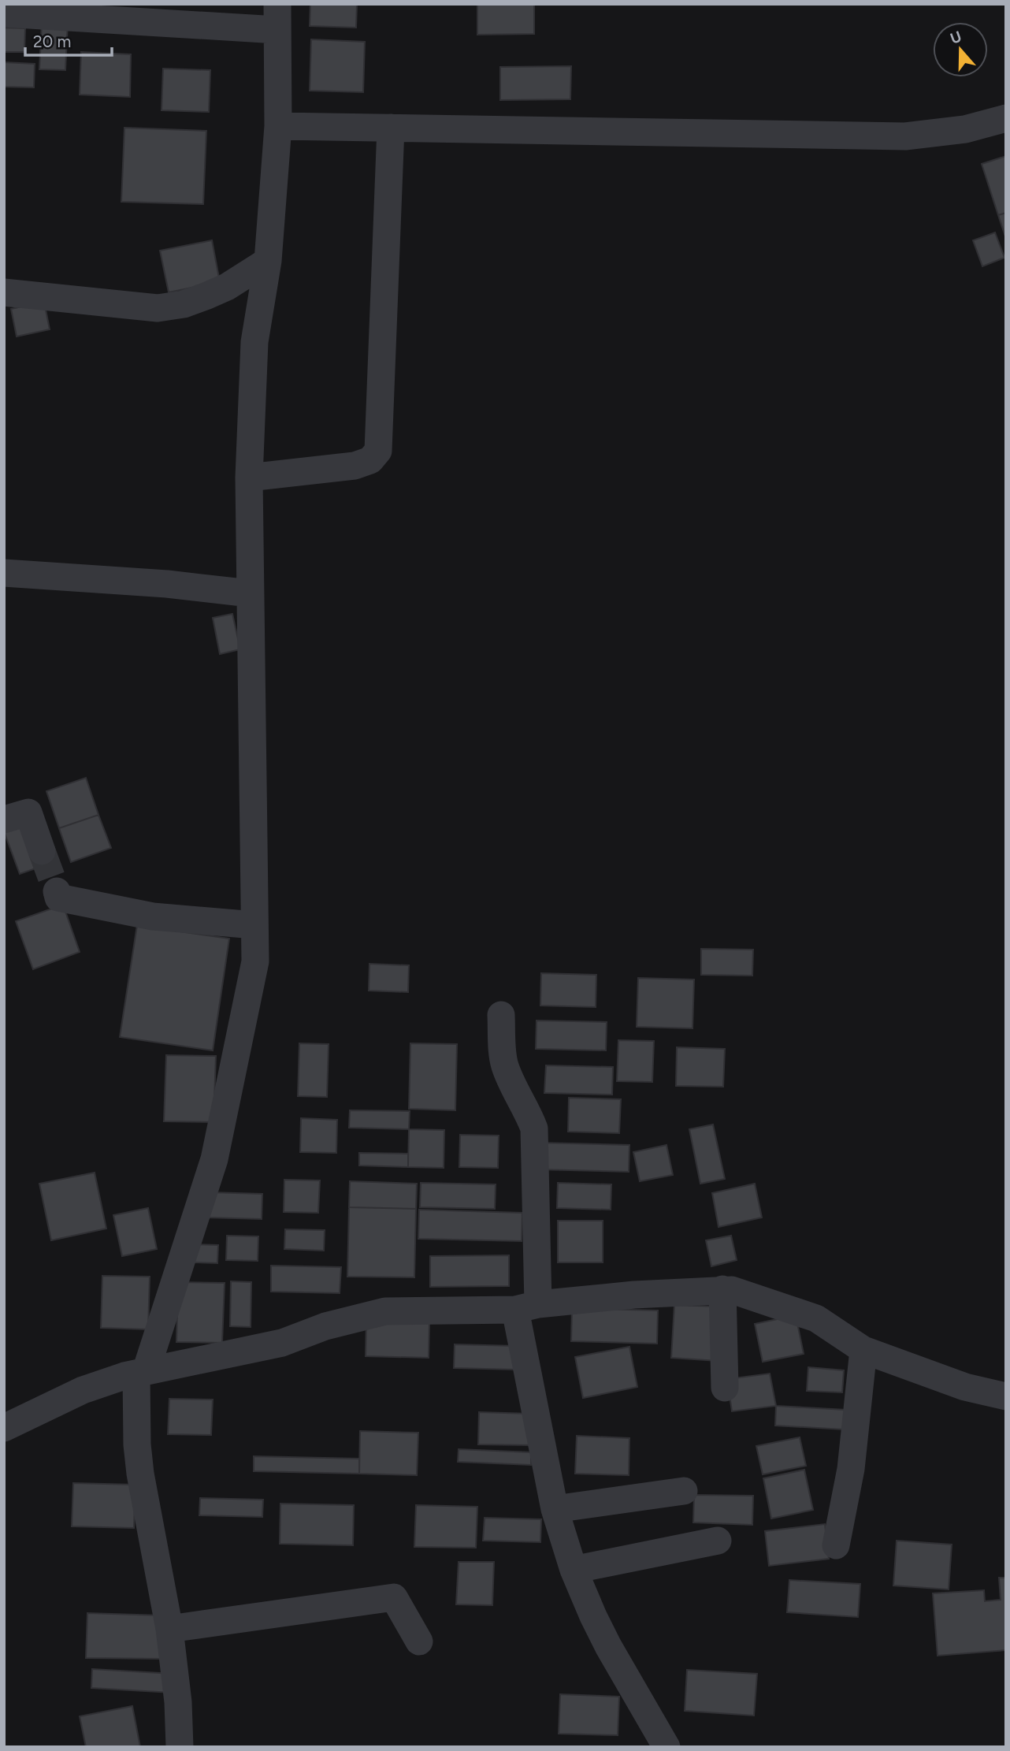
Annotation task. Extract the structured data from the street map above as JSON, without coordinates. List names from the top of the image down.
{
  "scale_bar": "20 m",
  "north": "top"
}
